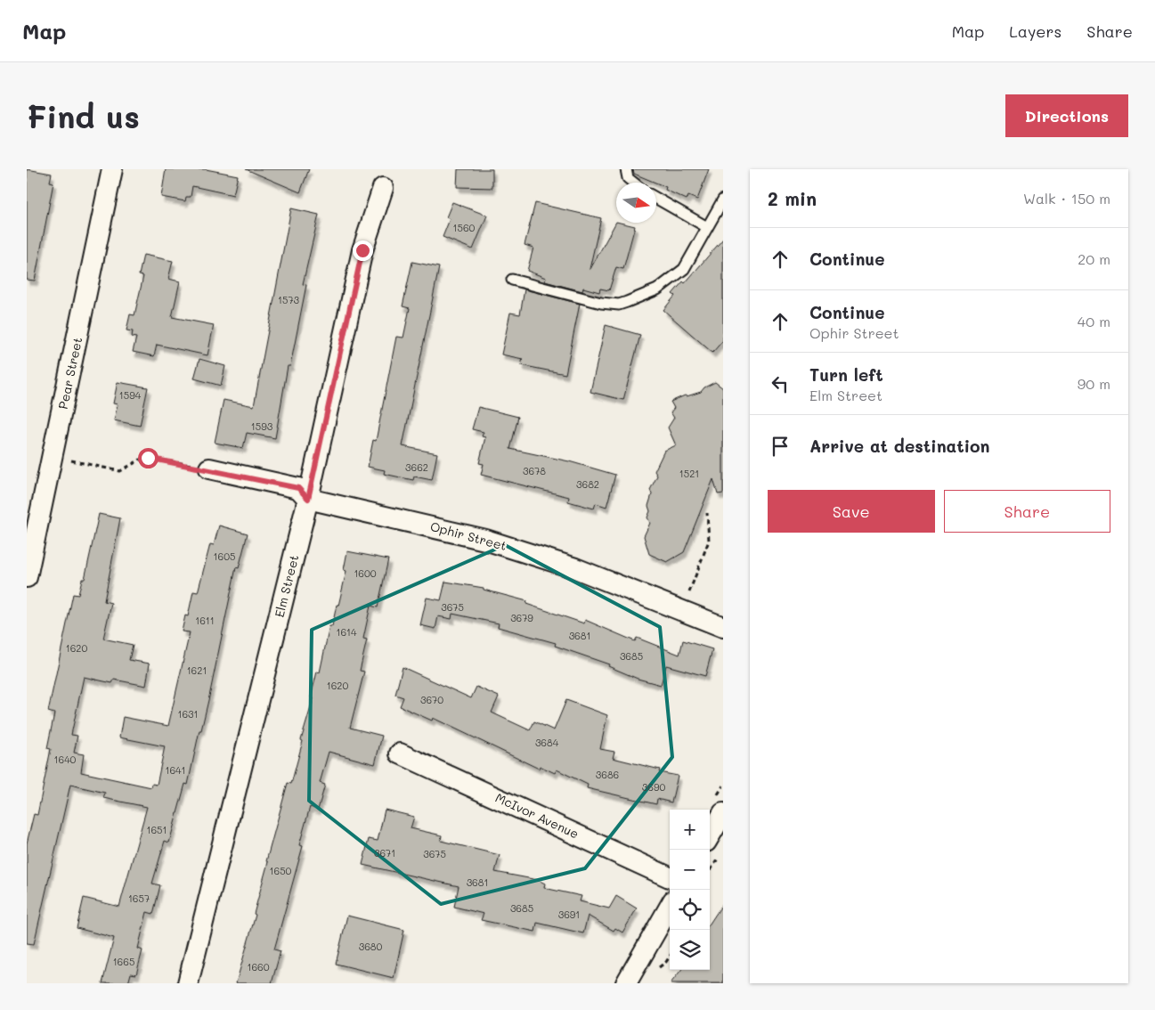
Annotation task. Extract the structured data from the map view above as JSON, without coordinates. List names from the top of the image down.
{
  "streets": {
    "street": [
      "Pear Street",
      "Ophir Street",
      "Elm Street",
      "McIvor Avenue"
    ]
  },
  "crossings": [
    ["Ophir Street", "Elm Street"]
  ],
  "house_numbers": [
    "1560",
    "1573",
    "1594",
    "1593",
    "3662",
    "3678",
    "1521",
    "3682",
    "1605",
    "1600",
    "3675",
    "3679",
    "1611",
    "1614",
    "3681",
    "1620",
    "3685",
    "1621",
    "1620",
    "3670",
    "1631",
    "3684",
    "1640",
    "1641",
    "3686",
    "3690",
    "1651",
    "3671",
    "3675",
    "1650",
    "3681",
    "1657",
    "3685",
    "3691",
    "3680",
    "1665",
    "1660"
  ],
  "north": "right",
  "page": {
    "header": "Map",
    "nav": ["Map", "Layers", "Share"],
    "buttons": [
      "Directions",
      ["Save", "Share"]
    ],
    "title": "Find us",
    "heading": ["2 min", "Walk · 150 m"],
    "list": [
      ["Continue", "20 m"],
      ["Continue", "Ophir Street", "40 m"],
      ["Turn left", "Elm Street", "90 m"],
      "Arrive at destination"
    ],
    "map_buttons": ["+", "−"]
  }
}
